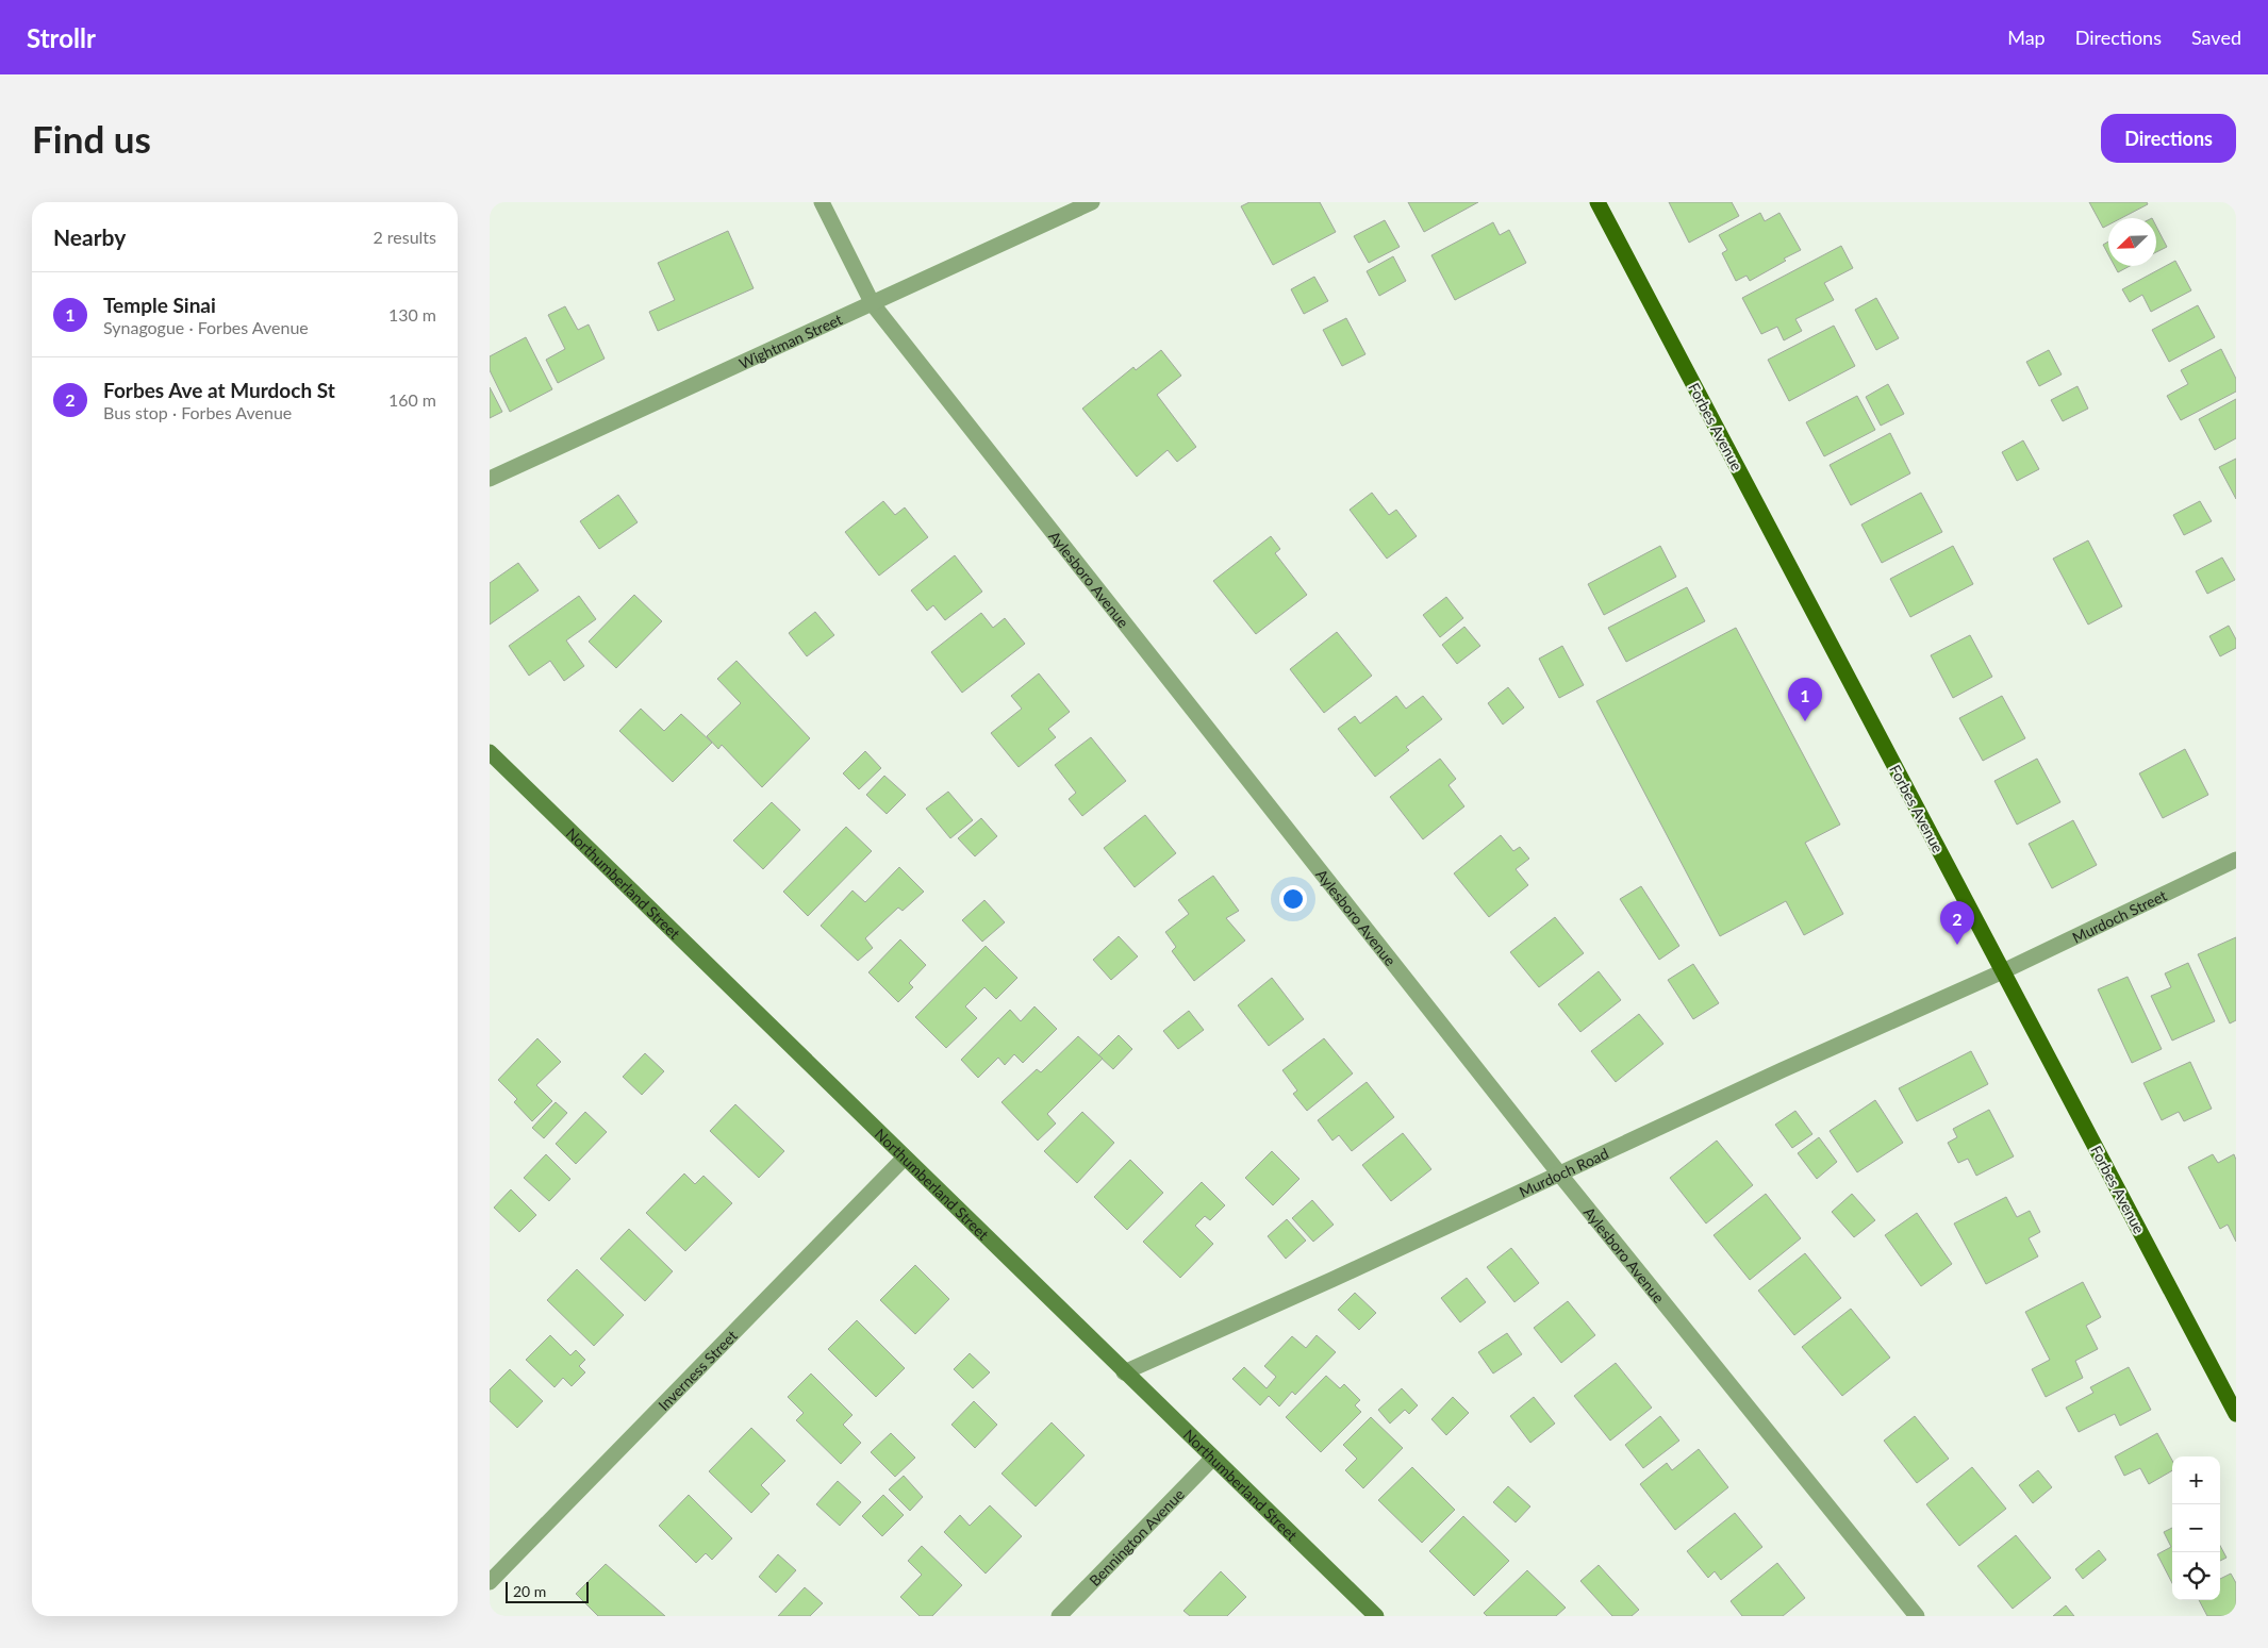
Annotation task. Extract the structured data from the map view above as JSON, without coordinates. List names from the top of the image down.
{
  "streets": {
    "main road": ["Forbes Avenue"],
    "street": [
      "Wightman Street",
      "Aylesboro Avenue",
      "Northumberland Street",
      "Murdoch Street",
      "Murdoch Road",
      "Inverness Street",
      "Bennington Avenue"
    ]
  },
  "crossings": [
    ["Wightman Street", "Aylesboro Avenue"],
    ["Forbes Avenue", "Murdoch Street"],
    ["Forbes Avenue", "Murdoch Road"],
    ["Aylesboro Avenue", "Murdoch Road"],
    ["Northumberland Street", "Murdoch Road"],
    ["Northumberland Street", "Inverness Street"],
    ["Northumberland Street", "Bennington Avenue"],
    ["Murdoch Street", "Murdoch Road"]
  ],
  "scale_bar": "20 m",
  "north": "bottom left",
  "page": {
    "header": "Strollr",
    "nav": ["Map", "Directions", "Saved"],
    "buttons": "Directions",
    "title": "Find us",
    "heading": ["Nearby", "2 results"],
    "list": [
      {
        "mark": "1",
        "name": "Temple Sinai",
        "note": "Synagogue · Forbes Avenue",
        "value": "130 m"
      },
      {
        "mark": "2",
        "name": "Forbes Ave at Murdoch St",
        "note": "Bus stop · Forbes Avenue",
        "value": "160 m"
      }
    ],
    "pins": ["1", "2"],
    "map_buttons": ["+", "−"],
    "scale": "20 m"
  }
}
